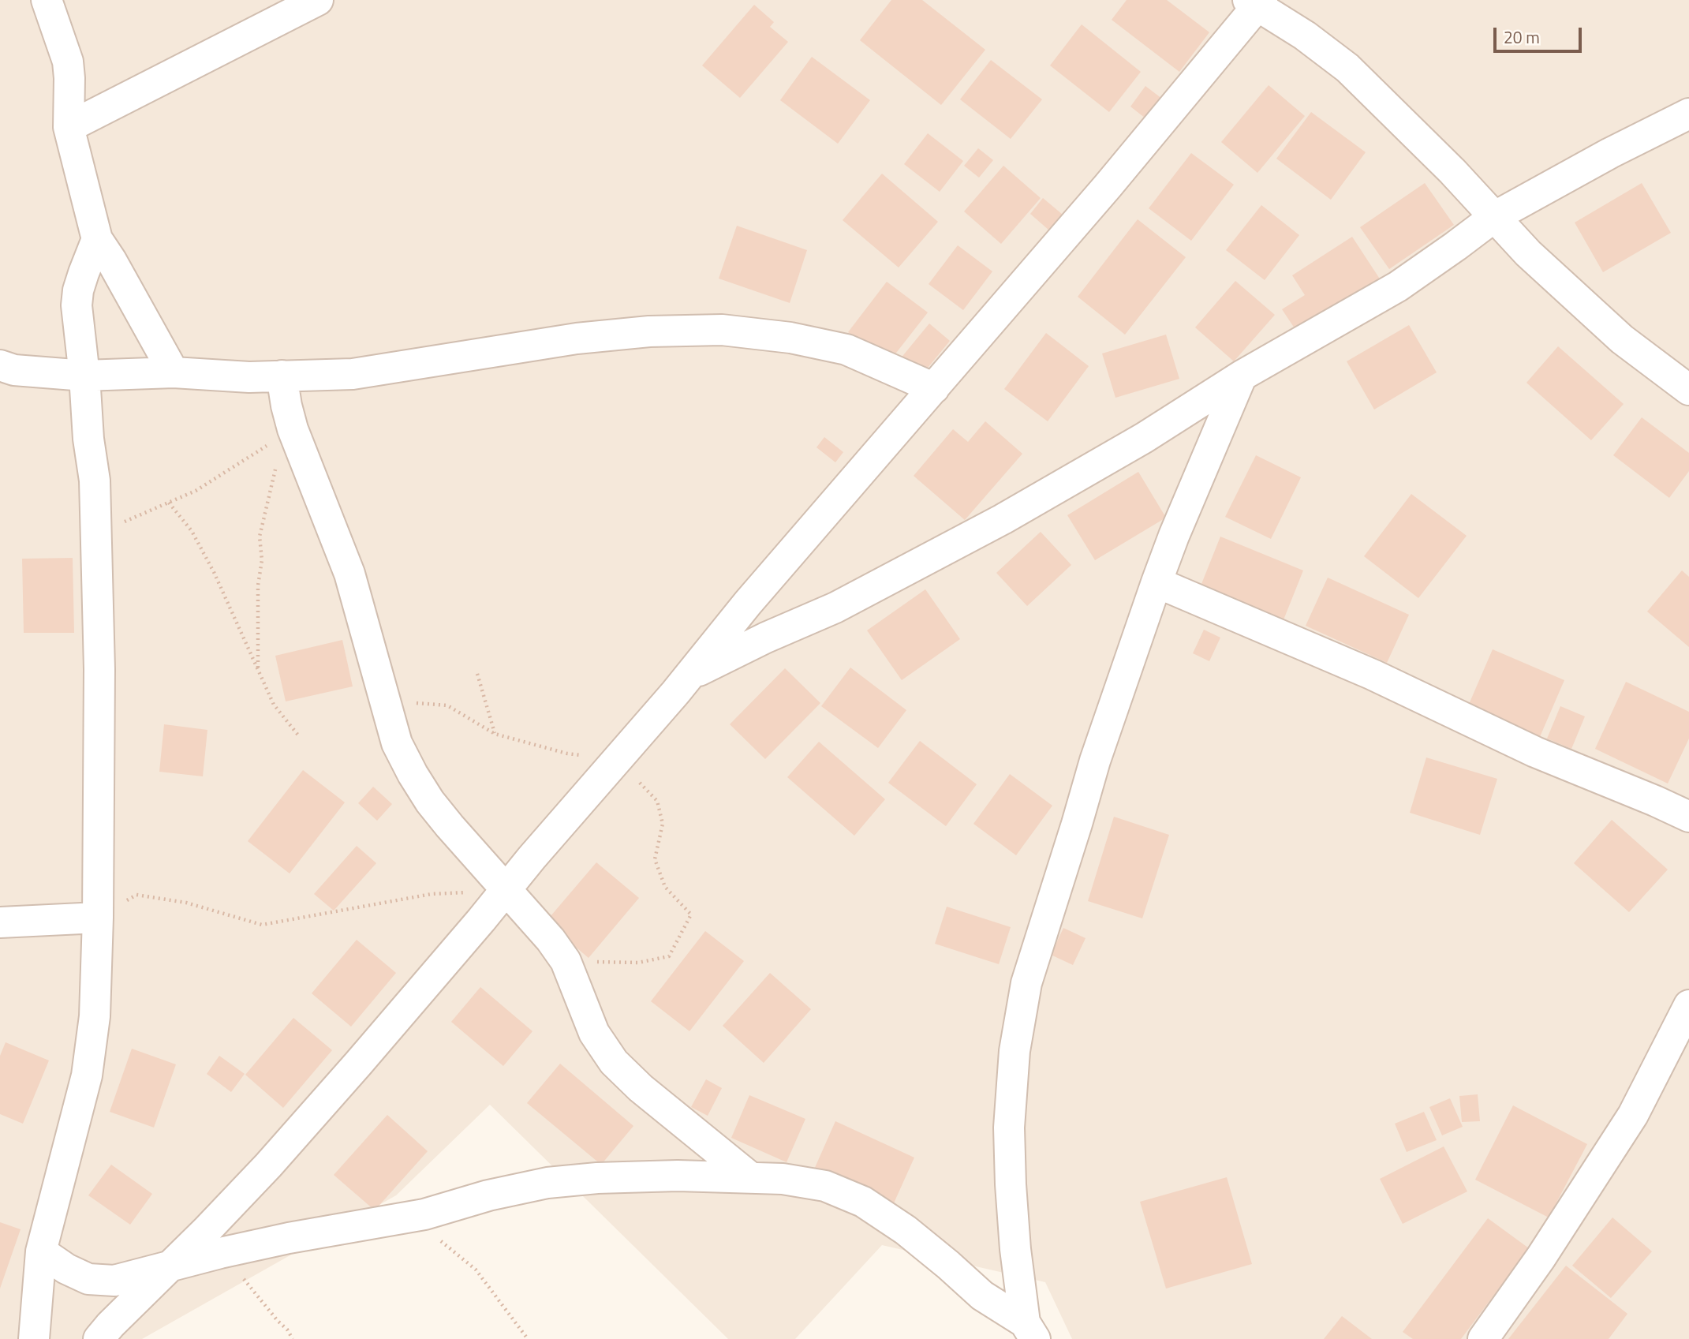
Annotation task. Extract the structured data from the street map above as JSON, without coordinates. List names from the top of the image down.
{
  "scale_bar": "20 m"
}
